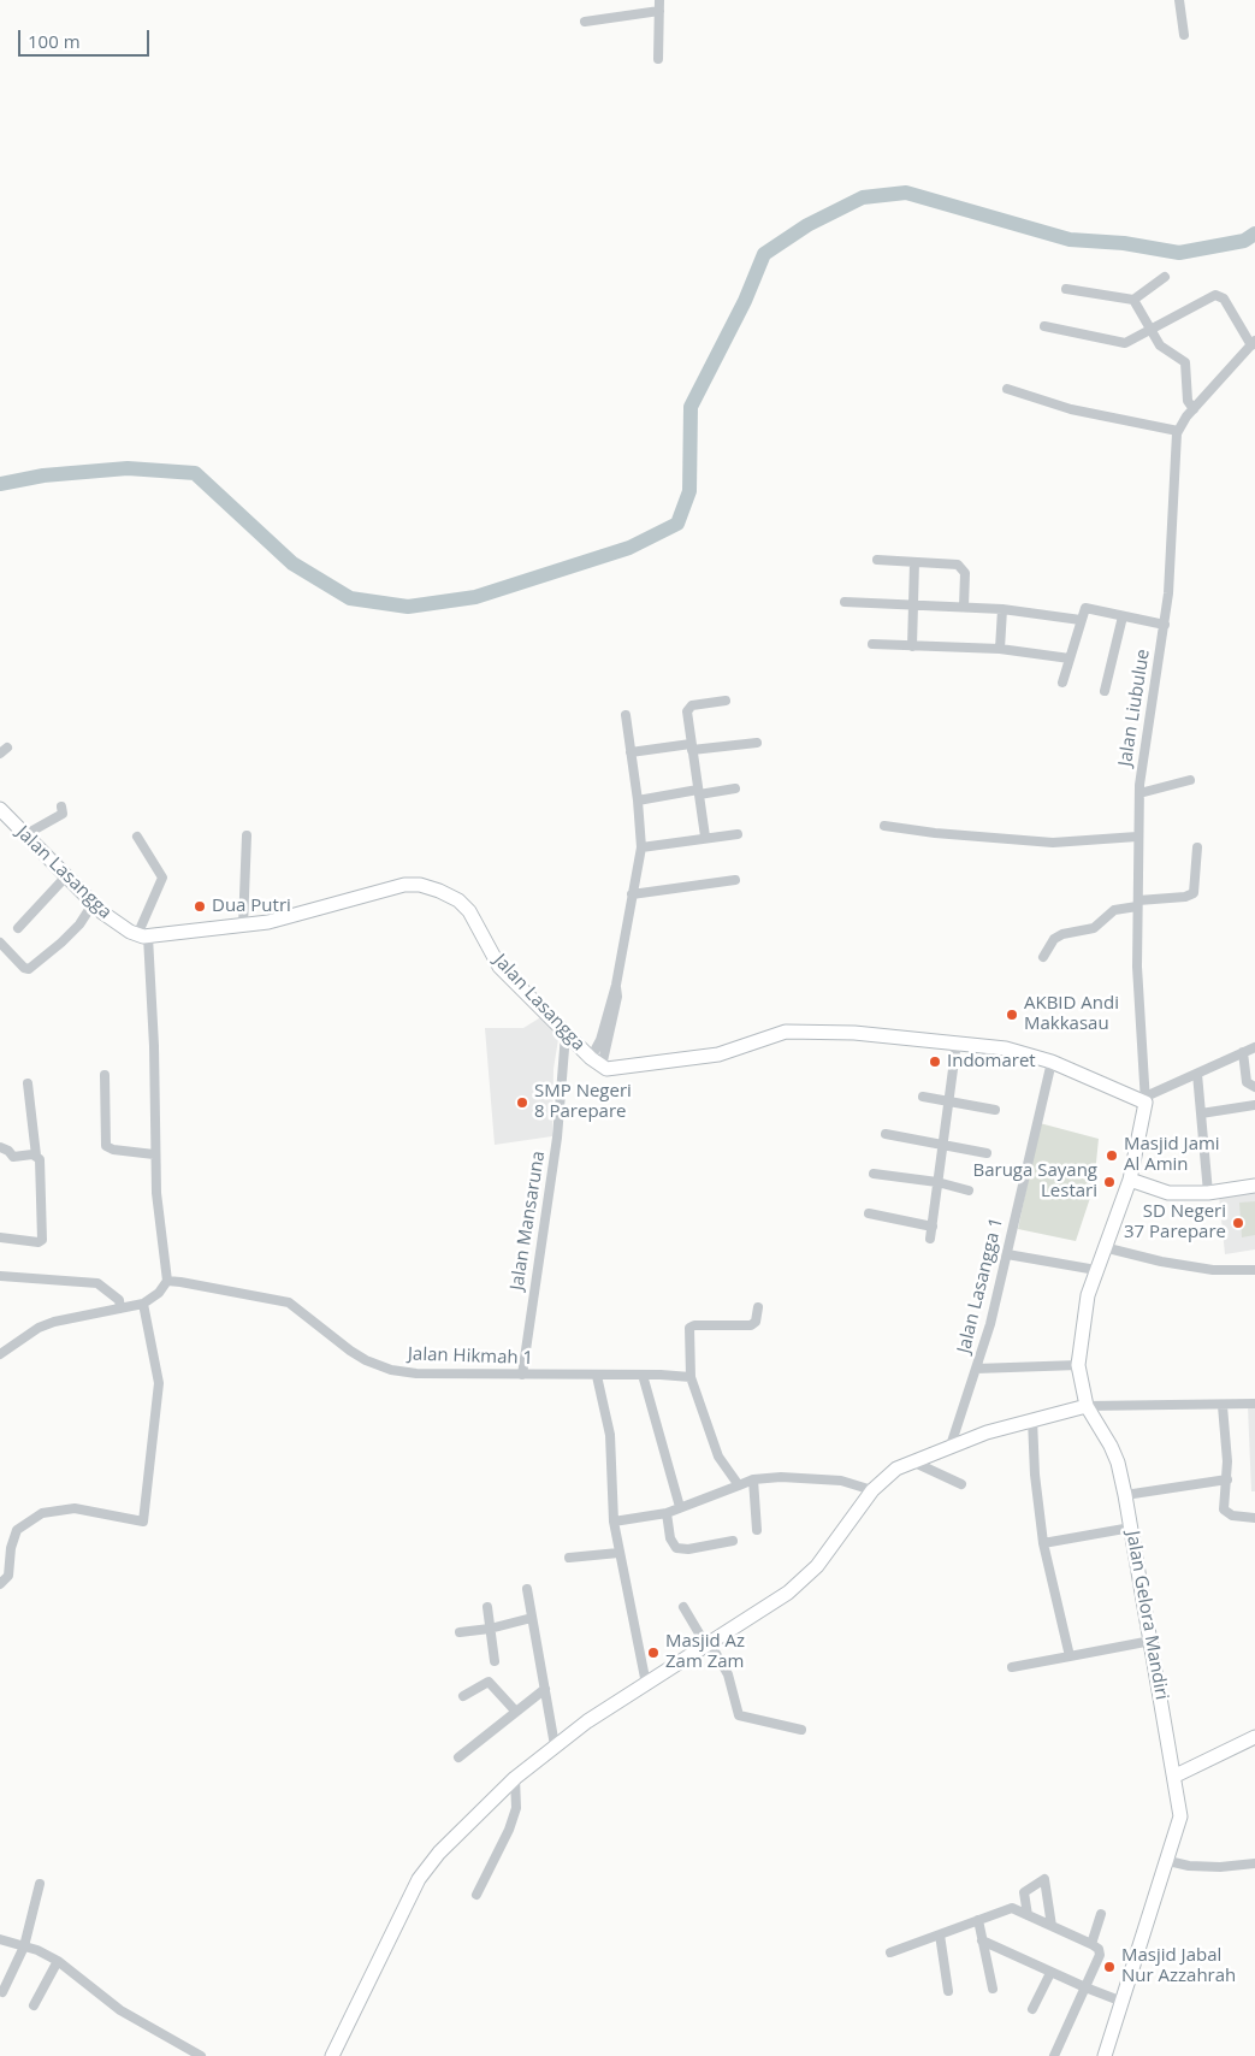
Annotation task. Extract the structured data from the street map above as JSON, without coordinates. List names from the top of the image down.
{
  "streets": {
    "street": [
      "Jalan Liubulue",
      "Jalan Lasangga",
      "Jalan Mansaruna",
      "Jalan Lasangga 1",
      "Jalan Hikmah 1",
      "Jalan Gelora Mandiri"
    ]
  },
  "crossings": [
    ["Jalan Liubulue", "Jalan Lasangga"],
    ["Jalan Liubulue", "Jalan Gelora Mandiri"],
    ["Jalan Lasangga", "Jalan Mansaruna"],
    ["Jalan Lasangga", "Jalan Lasangga 1"],
    ["Jalan Lasangga", "Jalan Gelora Mandiri"],
    ["Jalan Mansaruna", "Jalan Hikmah 1"]
  ],
  "places": [
    "Dua Putri",
    "AKBID Andi Makkasau",
    "Indomaret",
    "SMP Negeri 8 Parepare",
    "Masjid Jami Al Amin",
    "Baruga Sayang Lestari",
    "SD Negeri 37 Parepare",
    "Masjid Az Zam Zam",
    "Masjid Jabal Nur Azzahrah"
  ],
  "scale_bar": "100 m"
}
